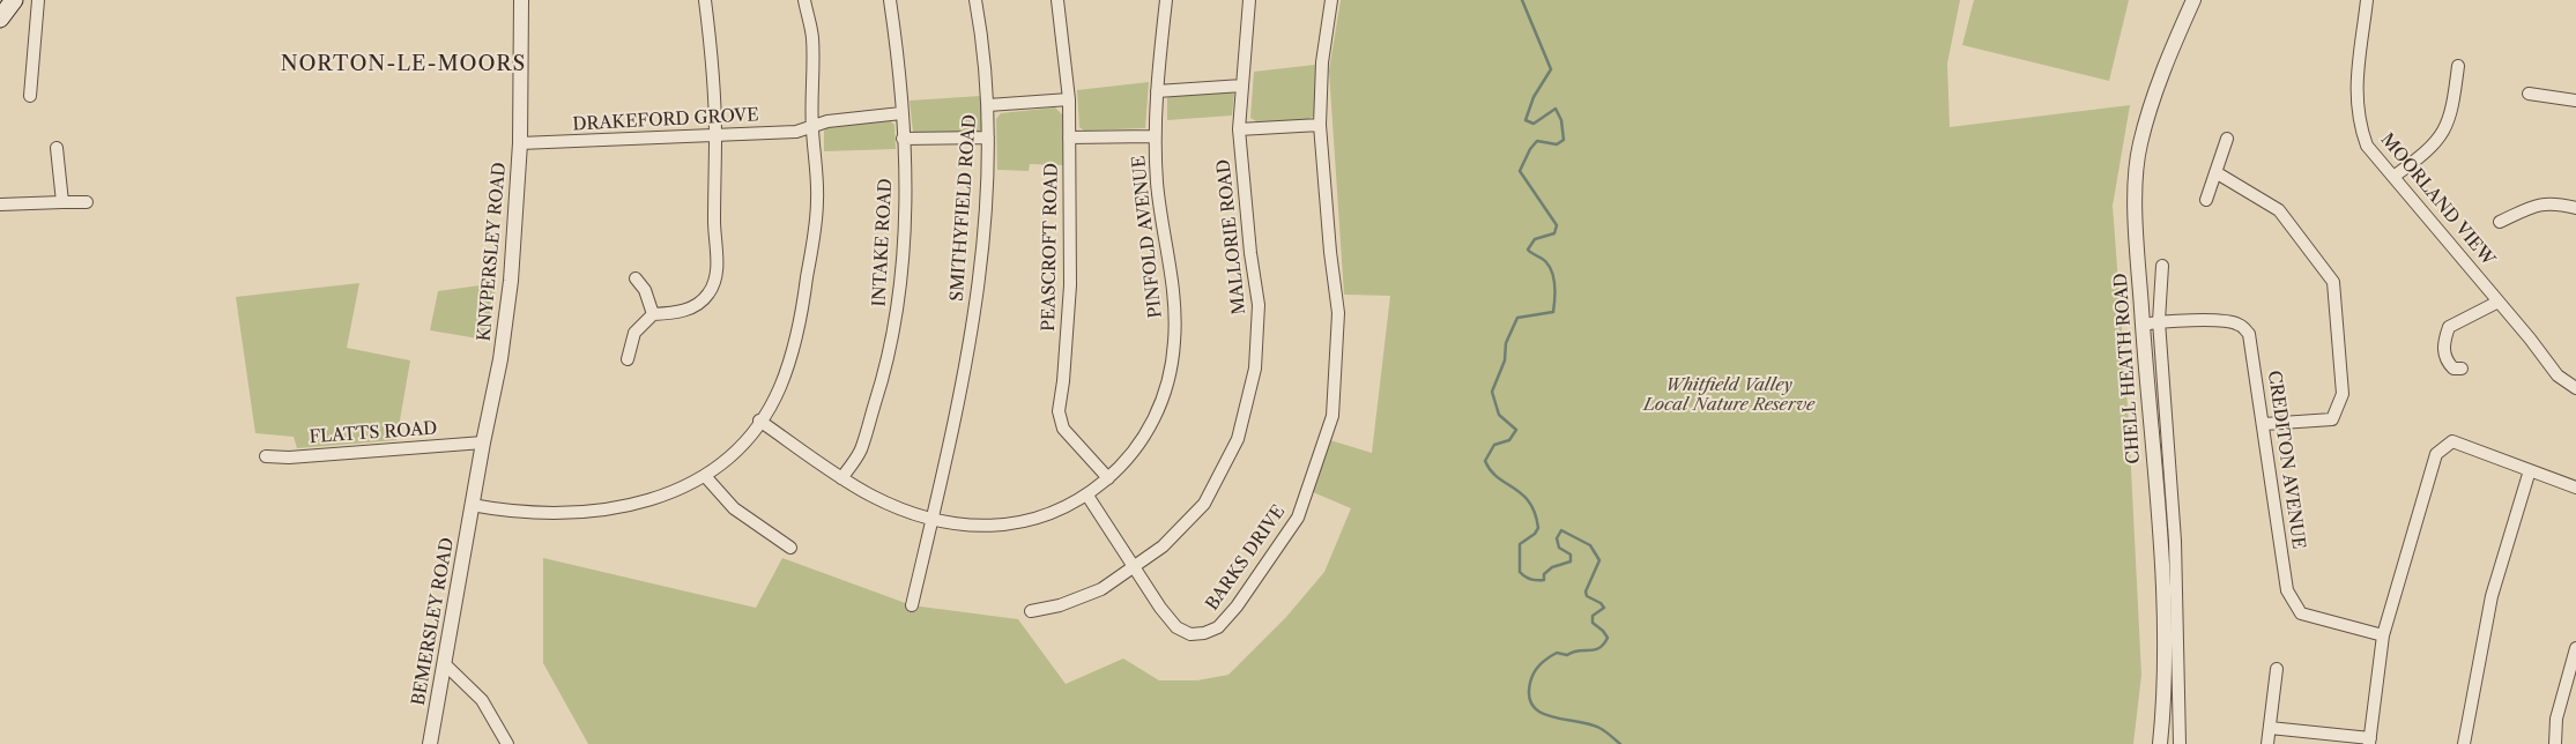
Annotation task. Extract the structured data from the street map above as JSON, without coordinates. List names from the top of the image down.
{
  "streets": {
    "street": [
      "DRAKEFORD GROVE",
      "MOORLAND VIEW",
      "SMITHYFIELD ROAD",
      "PINFOLD AVENUE",
      "MALLORIE ROAD",
      "INTAKE ROAD",
      "PEASCROFT ROAD",
      "KNYPERSLEY ROAD",
      "CHELL HEATH ROAD",
      "FLATTS ROAD",
      "CREDITON AVENUE",
      "BARKS DRIVE",
      "BEMERSLEY ROAD"
    ]
  },
  "crossings": [
    ["DRAKEFORD GROVE", "INTAKE ROAD"],
    ["DRAKEFORD GROVE", "KNYPERSLEY ROAD"],
    ["SMITHYFIELD ROAD", "PINFOLD AVENUE"],
    ["PINFOLD AVENUE", "INTAKE ROAD"],
    ["PINFOLD AVENUE", "PEASCROFT ROAD"],
    ["PINFOLD AVENUE", "BARKS DRIVE"],
    ["MALLORIE ROAD", "BARKS DRIVE"],
    ["KNYPERSLEY ROAD", "FLATTS ROAD"],
    ["KNYPERSLEY ROAD", "BEMERSLEY ROAD"],
    ["CHELL HEATH ROAD", "CREDITON AVENUE"]
  ],
  "districts": ["NORTON-LE-MOORS"],
  "parks": ["Whitfield Valley Local Nature Reserve"]
}
